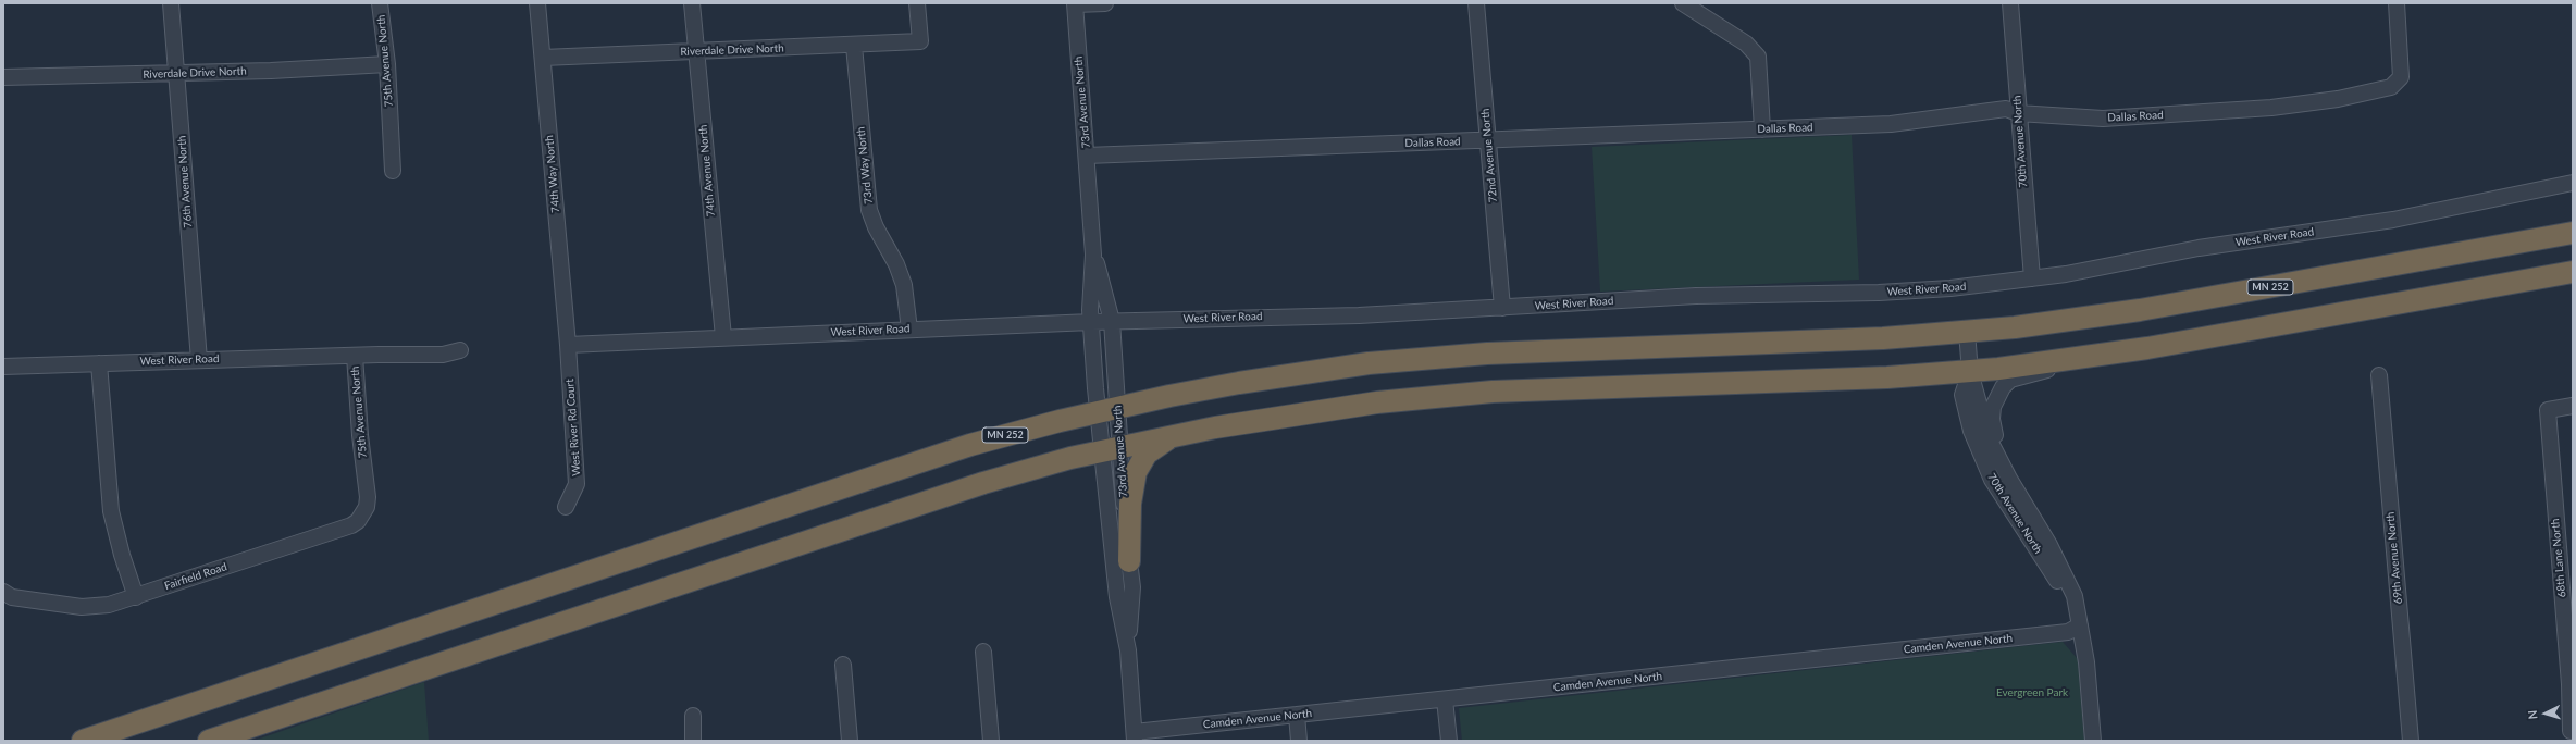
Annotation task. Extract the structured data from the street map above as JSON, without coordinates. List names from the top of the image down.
{
  "streets": {
    "highway": ["MN 252"],
    "street": [
      "Riverdale Drive North",
      "75th Avenue North",
      "73rd Avenue North",
      "Dallas Road",
      "70th Avenue North",
      "72nd Avenue North",
      "73rd Way North",
      "74th Avenue North",
      "74th Way North",
      "76th Avenue North",
      "West River Road",
      "West River Rd Court",
      "69th Avenue North",
      "68th Lane North",
      "Fairfield Road",
      "Camden Avenue North"
    ]
  },
  "crossings": [
    ["Riverdale Drive North", "75th Avenue North"],
    ["Riverdale Drive North", "73rd Way North"],
    ["Riverdale Drive North", "74th Avenue North"],
    ["Riverdale Drive North", "74th Way North"],
    ["Riverdale Drive North", "76th Avenue North"],
    ["75th Avenue North", "West River Road"],
    ["75th Avenue North", "Fairfield Road"],
    ["73rd Avenue North", "Dallas Road"],
    ["73rd Avenue North", "West River Road"],
    ["73rd Avenue North", "MN 252"],
    ["73rd Avenue North", "Camden Avenue North"],
    ["Dallas Road", "70th Avenue North"],
    ["Dallas Road", "72nd Avenue North"],
    ["70th Avenue North", "West River Road"],
    ["70th Avenue North", "MN 252"],
    ["70th Avenue North", "Camden Avenue North"],
    ["72nd Avenue North", "West River Road"],
    ["73rd Way North", "West River Road"],
    ["74th Avenue North", "West River Road"],
    ["74th Way North", "West River Road"],
    ["74th Way North", "West River Rd Court"],
    ["76th Avenue North", "West River Road"],
    ["West River Road", "West River Rd Court"]
  ],
  "parks": ["Evergreen Park"],
  "north": "left"
}
